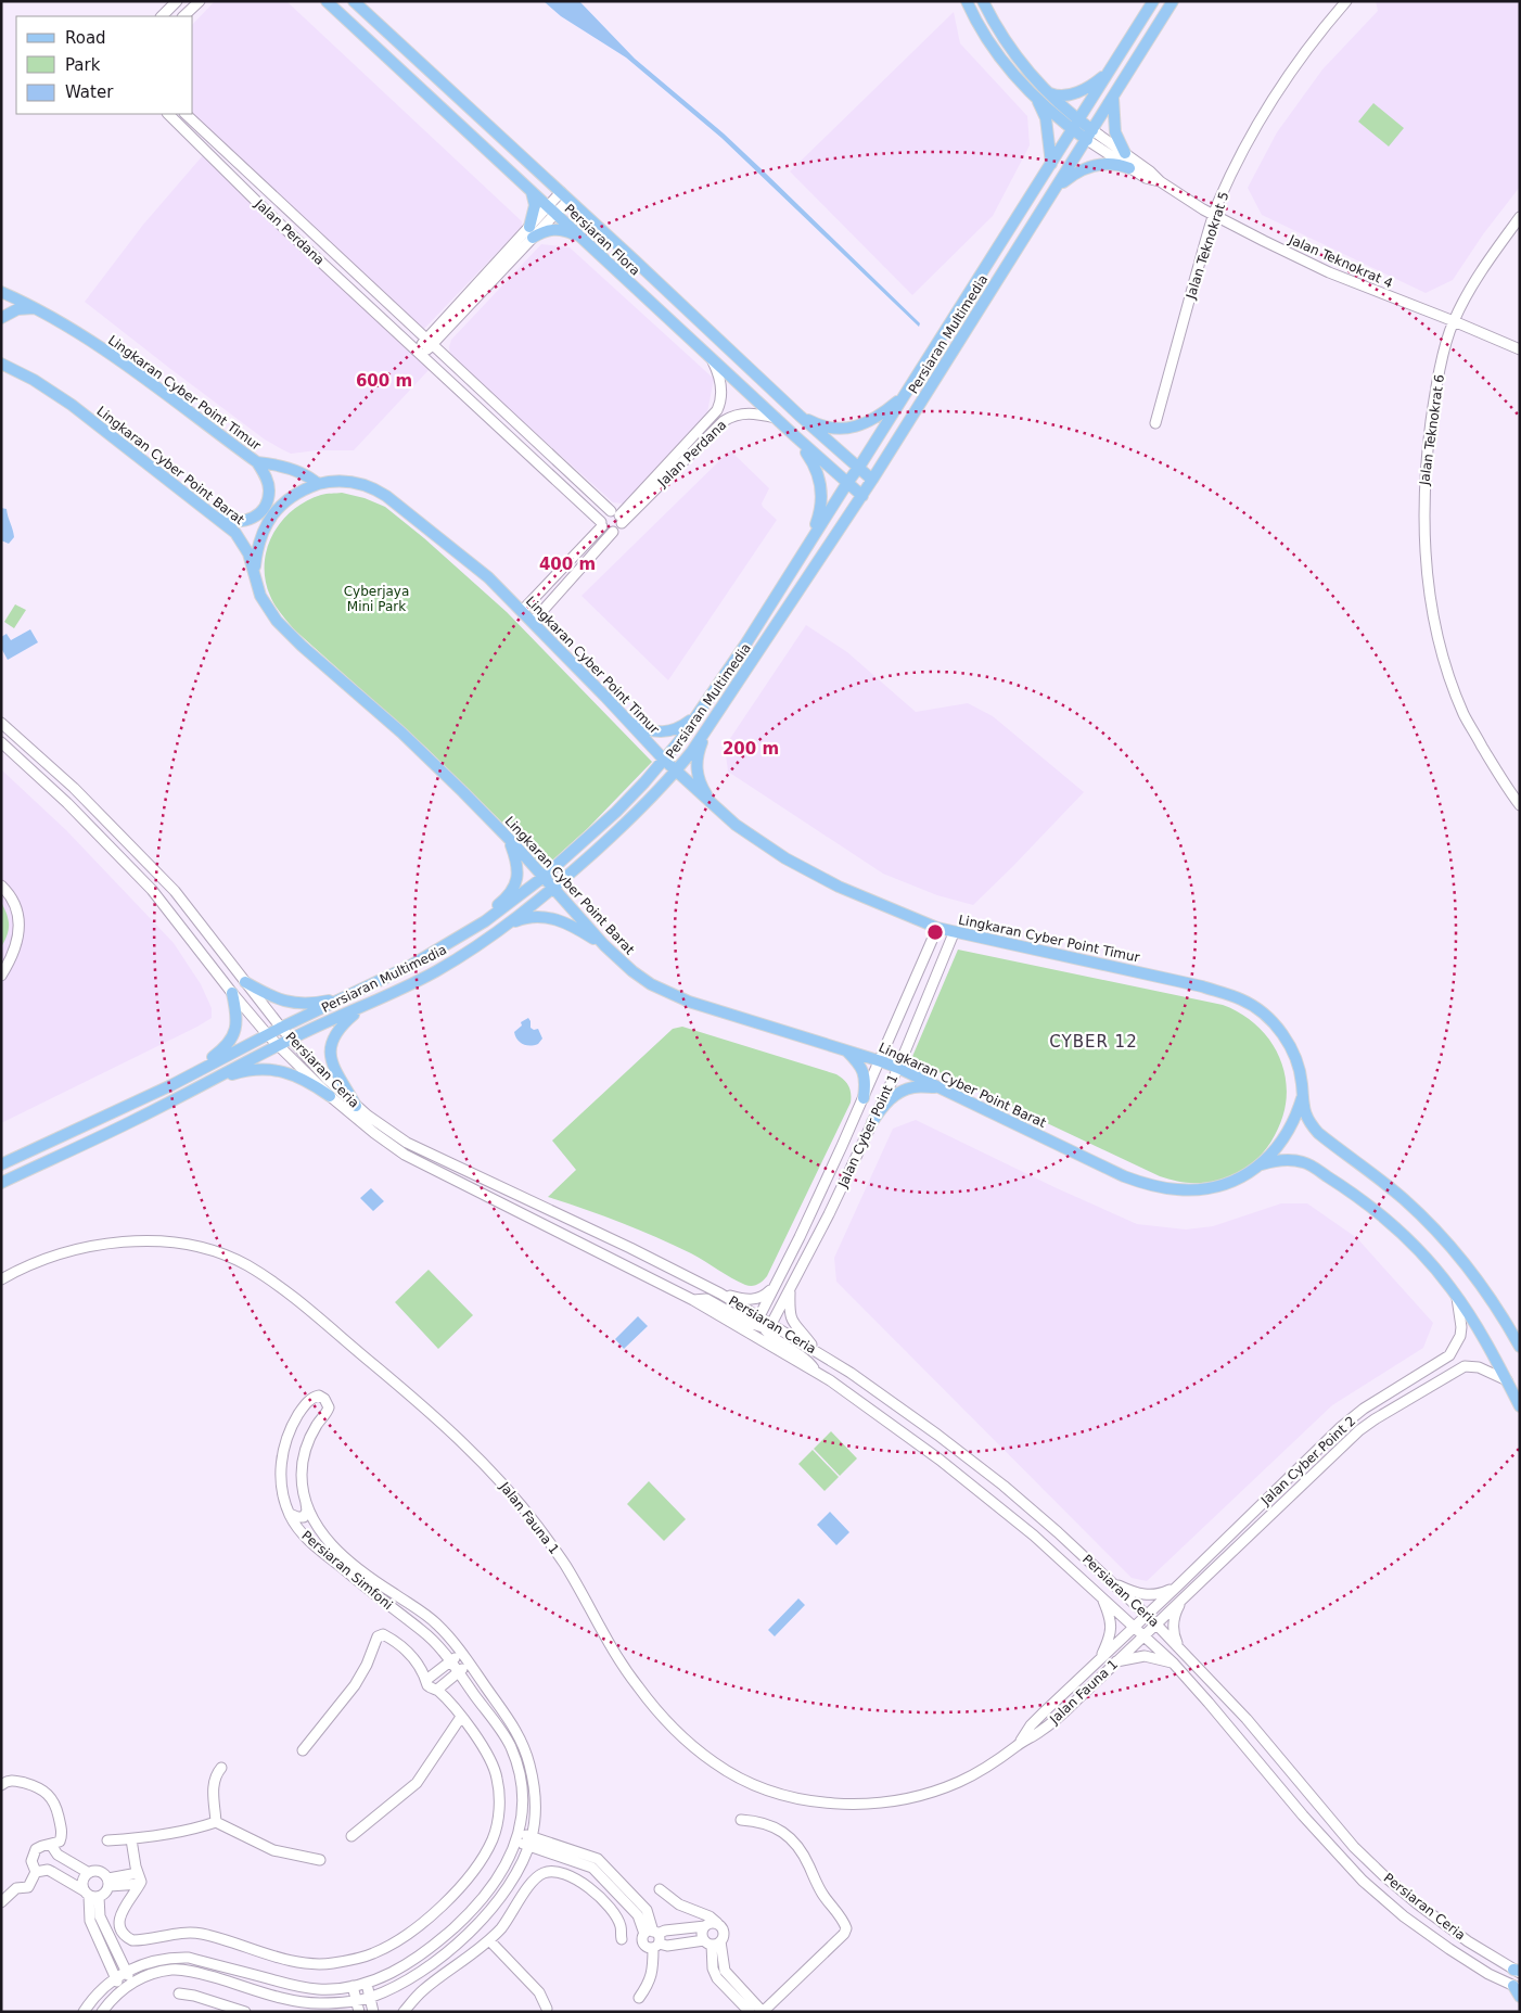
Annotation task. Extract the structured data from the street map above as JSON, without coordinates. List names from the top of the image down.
{
  "streets": {
    "main road": [
      "Persiaran Flora",
      "Persiaran Multimedia",
      "Lingkaran Cyber Point Timur",
      "Lingkaran Cyber Point Barat"
    ],
    "street": [
      "Jalan Perdana",
      "Jalan Teknokrat 5",
      "Jalan Teknokrat 4",
      "Jalan Teknokrat 6",
      "Persiaran Ceria",
      "Jalan Cyber Point 1",
      "Jalan Cyber Point 2",
      "Jalan Fauna 1",
      "Persiaran Simfoni"
    ]
  },
  "crossings": [
    ["Jalan Perdana", "Persiaran Flora"],
    ["Jalan Perdana", "Lingkaran Cyber Point Timur"],
    ["Persiaran Flora", "Persiaran Multimedia"],
    ["Jalan Teknokrat 5", "Jalan Teknokrat 4"],
    ["Jalan Teknokrat 4", "Persiaran Multimedia"],
    ["Jalan Teknokrat 4", "Jalan Teknokrat 6"],
    ["Persiaran Multimedia", "Lingkaran Cyber Point Timur"],
    ["Persiaran Multimedia", "Lingkaran Cyber Point Barat"],
    ["Persiaran Multimedia", "Persiaran Ceria"],
    ["Lingkaran Cyber Point Timur", "Jalan Cyber Point 1"],
    ["Lingkaran Cyber Point Barat", "Jalan Cyber Point 1"],
    ["Persiaran Ceria", "Jalan Cyber Point 1"],
    ["Persiaran Ceria", "Jalan Cyber Point 2"],
    ["Persiaran Ceria", "Jalan Fauna 1"],
    ["Jalan Cyber Point 2", "Jalan Fauna 1"]
  ],
  "districts": ["CYBER 12"],
  "parks": ["Cyberjaya Mini Park"],
  "legend": ["Road", "Park", "Water"],
  "rings": ["600 m", "400 m", "200 m"]
}
